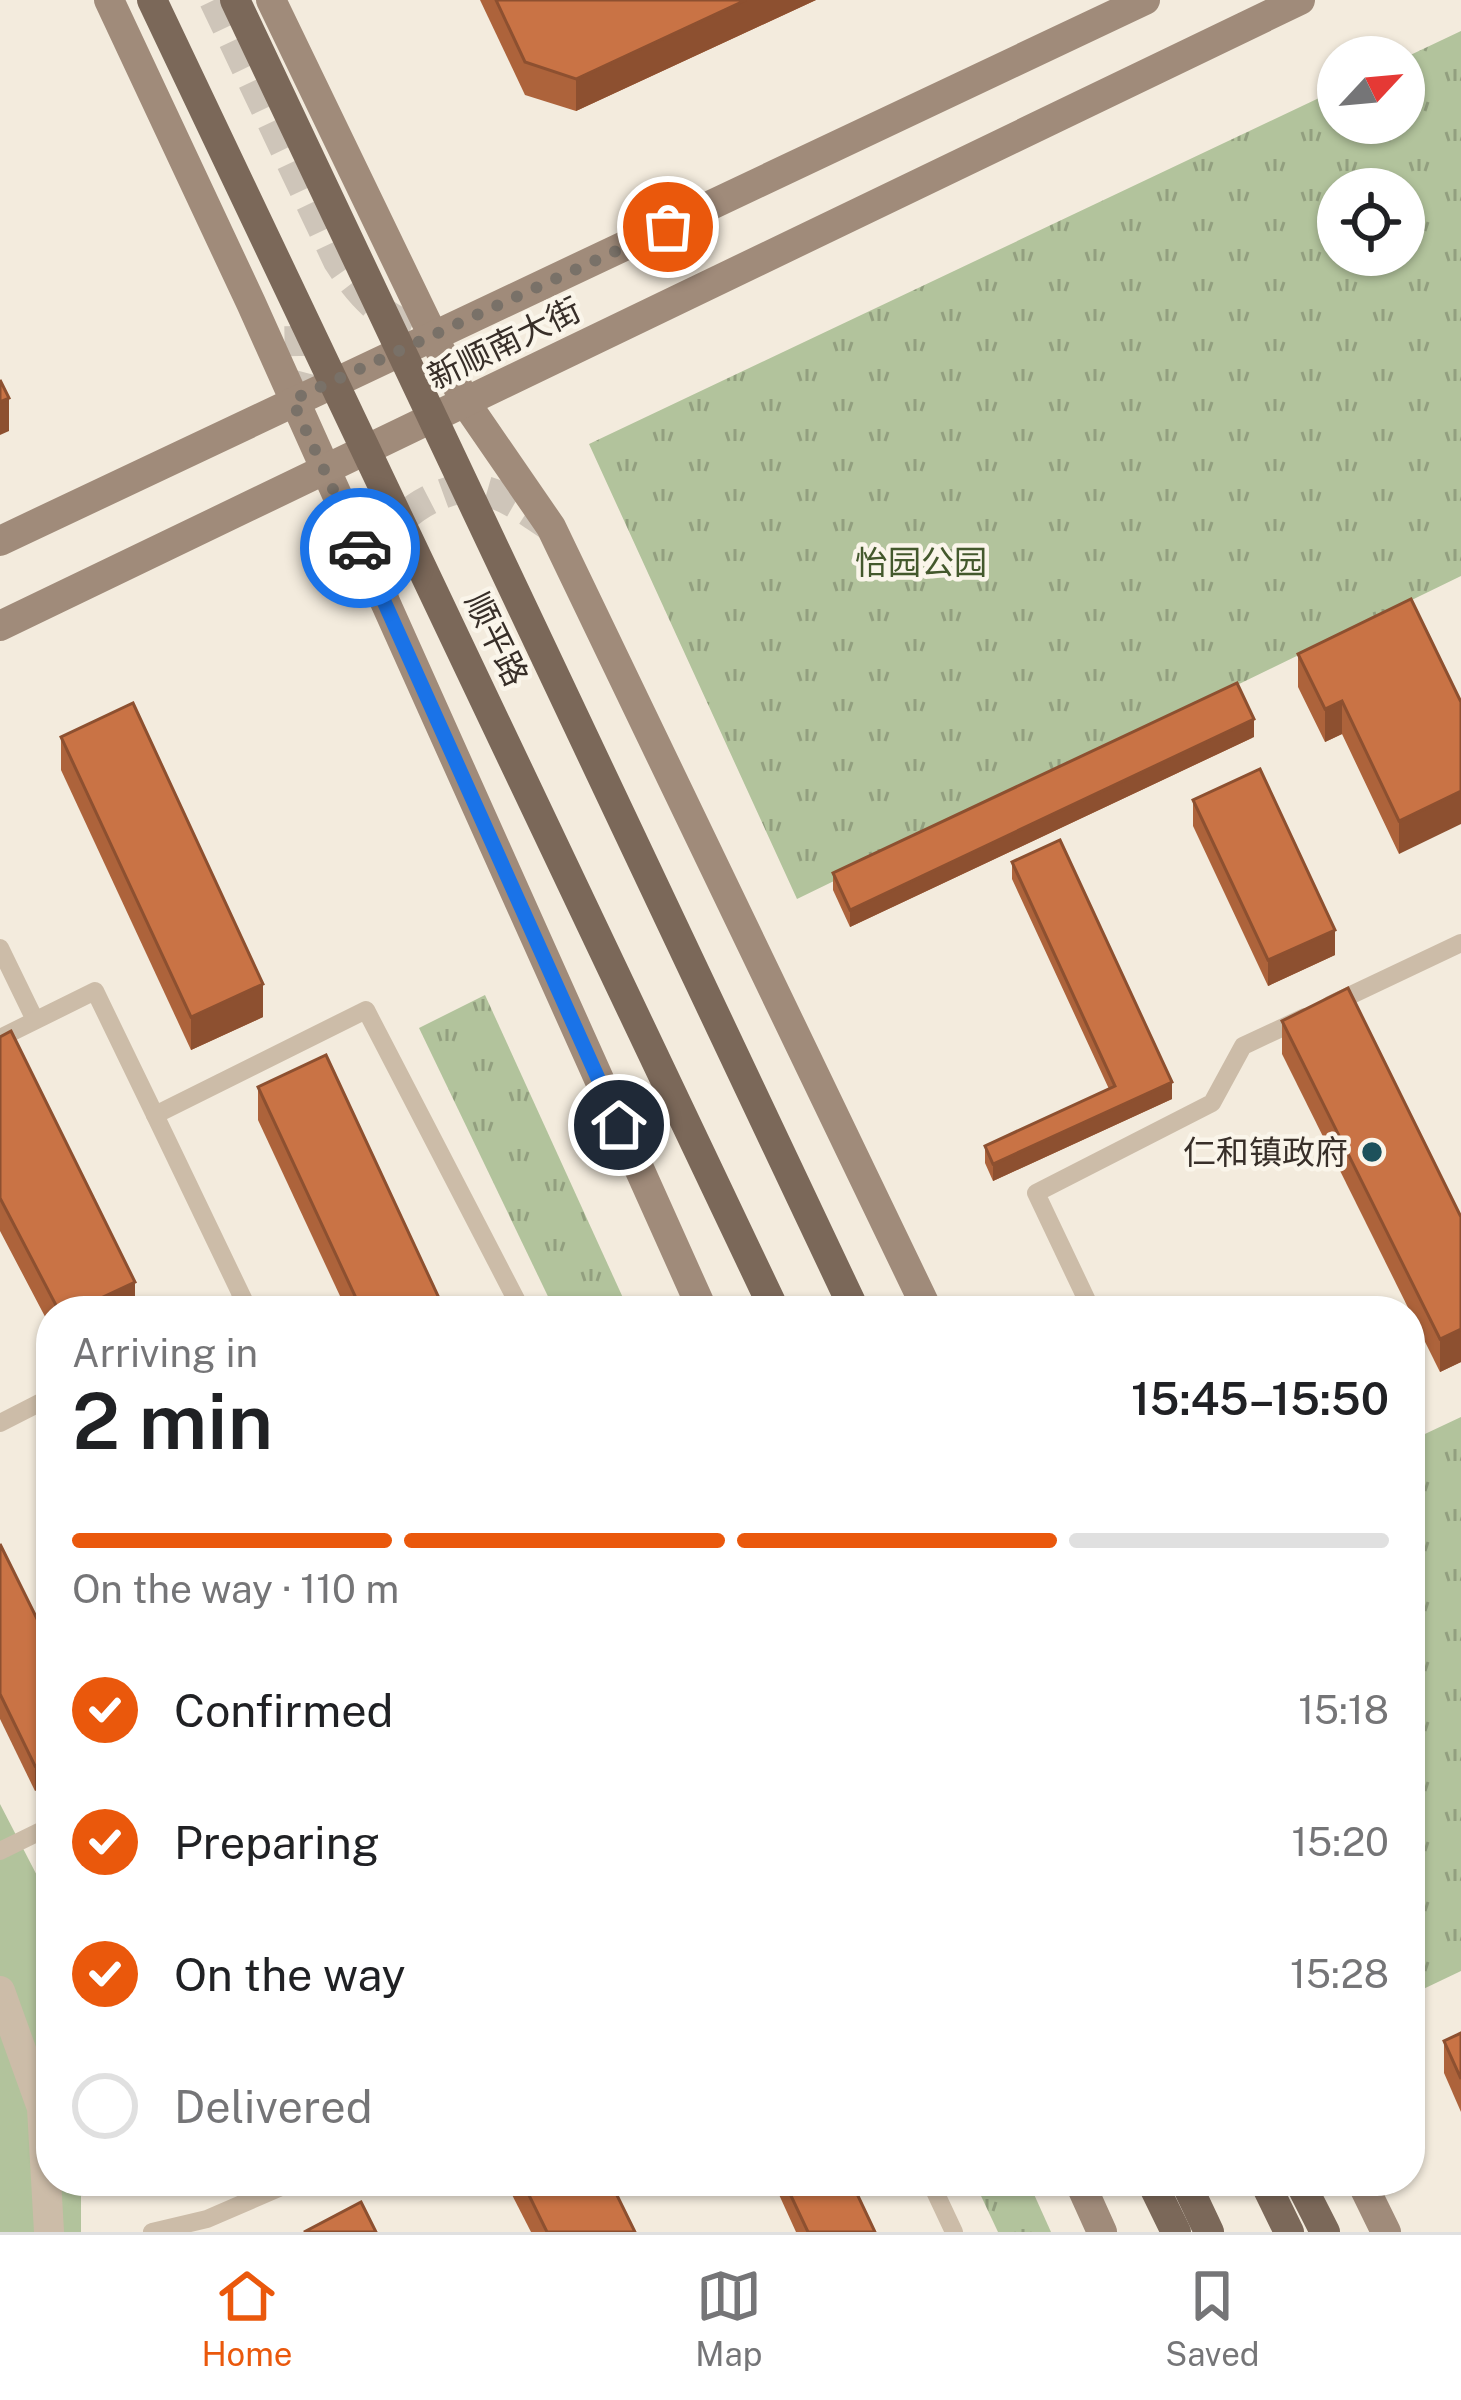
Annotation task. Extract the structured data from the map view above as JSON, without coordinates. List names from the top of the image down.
{
  "streets": {
    "main road": ["顺平路"],
    "street": ["新顺南大街"]
  },
  "parks": ["怡园公园"],
  "places": ["仁和镇政府"],
  "north": "top right",
  "page": {
    "heading": ["2 min", "Arriving in", "15:45–15:50"],
    "bar": "On the way · 110 m",
    "list": [
      ["Confirmed", "15:18"],
      ["Preparing", "15:20"],
      ["On the way", "15:28"],
      "Delivered"
    ],
    "tabs": ["Home", "Map", "Saved"]
  }
}
